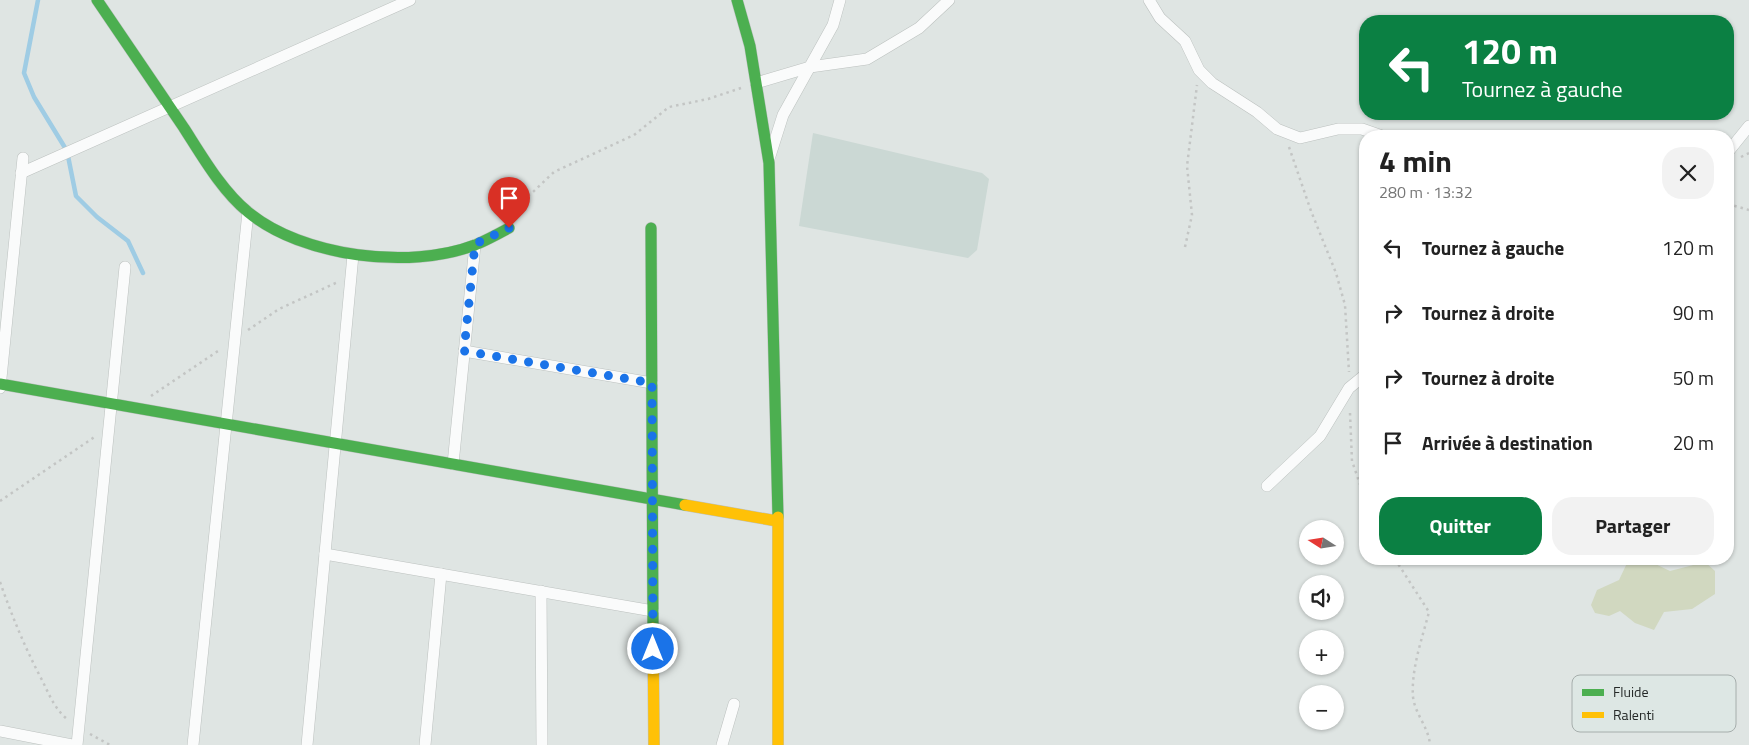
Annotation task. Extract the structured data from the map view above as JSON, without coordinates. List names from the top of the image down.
{
  "legend": ["Fluide", "Ralenti"],
  "north": "left",
  "page": {
    "turn": ["120 m", "Tournez à gauche"],
    "heading": ["4 min", "280 m · 13:32"],
    "list": [
      {
        "name": "Tournez à gauche",
        "value": "120 m"
      },
      {
        "name": "Tournez à droite",
        "value": "90 m"
      },
      {
        "name": "Tournez à droite",
        "value": "50 m"
      },
      {
        "name": "Arrivée à destination",
        "value": "20 m"
      }
    ],
    "buttons": ["Quitter", "Partager"],
    "map_buttons": ["+", "−"]
  }
}
